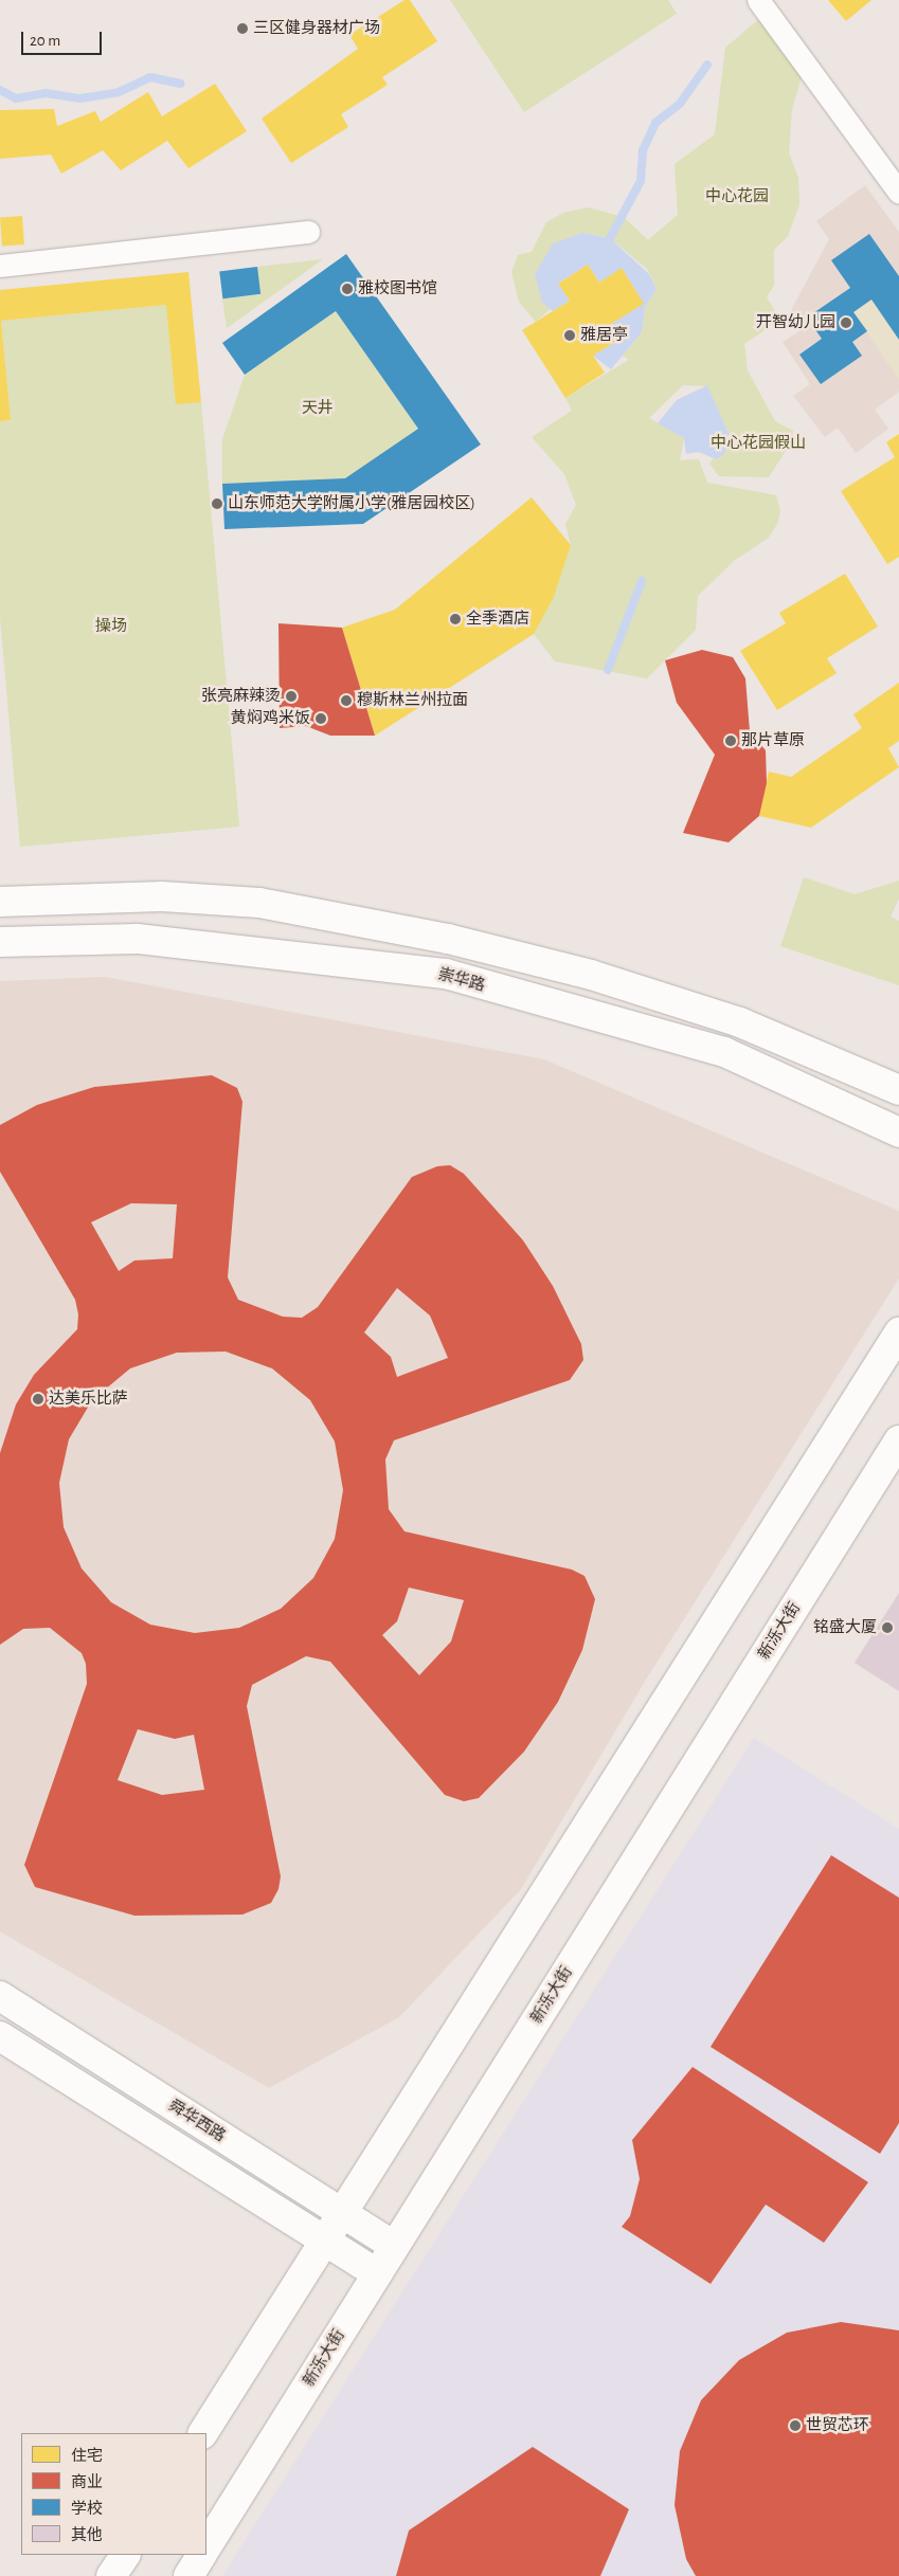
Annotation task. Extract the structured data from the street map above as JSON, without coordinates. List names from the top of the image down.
{
  "streets": {
    "main road": ["崇华路", "新泺大街", "舜华西路"]
  },
  "crossings": [
    ["新泺大街", "舜华西路"]
  ],
  "parks": [
    "中心花园",
    "天井",
    "中心花园假山",
    "操场"
  ],
  "places": [
    "三区健身器材广场",
    "雅校图书馆",
    "开智幼儿园",
    "雅居亭",
    "山东师范大学附属小学(雅居园校区)",
    "全季酒店",
    "张亮麻辣烫",
    "穆斯林兰州拉面",
    "黄焖鸡米饭",
    "那片草原",
    "达美乐比萨",
    "铭盛大厦",
    "世贸芯环"
  ],
  "legend": [
    "住宅",
    "商业",
    "学校",
    "其他"
  ],
  "scale_bar": "20 m"
}
